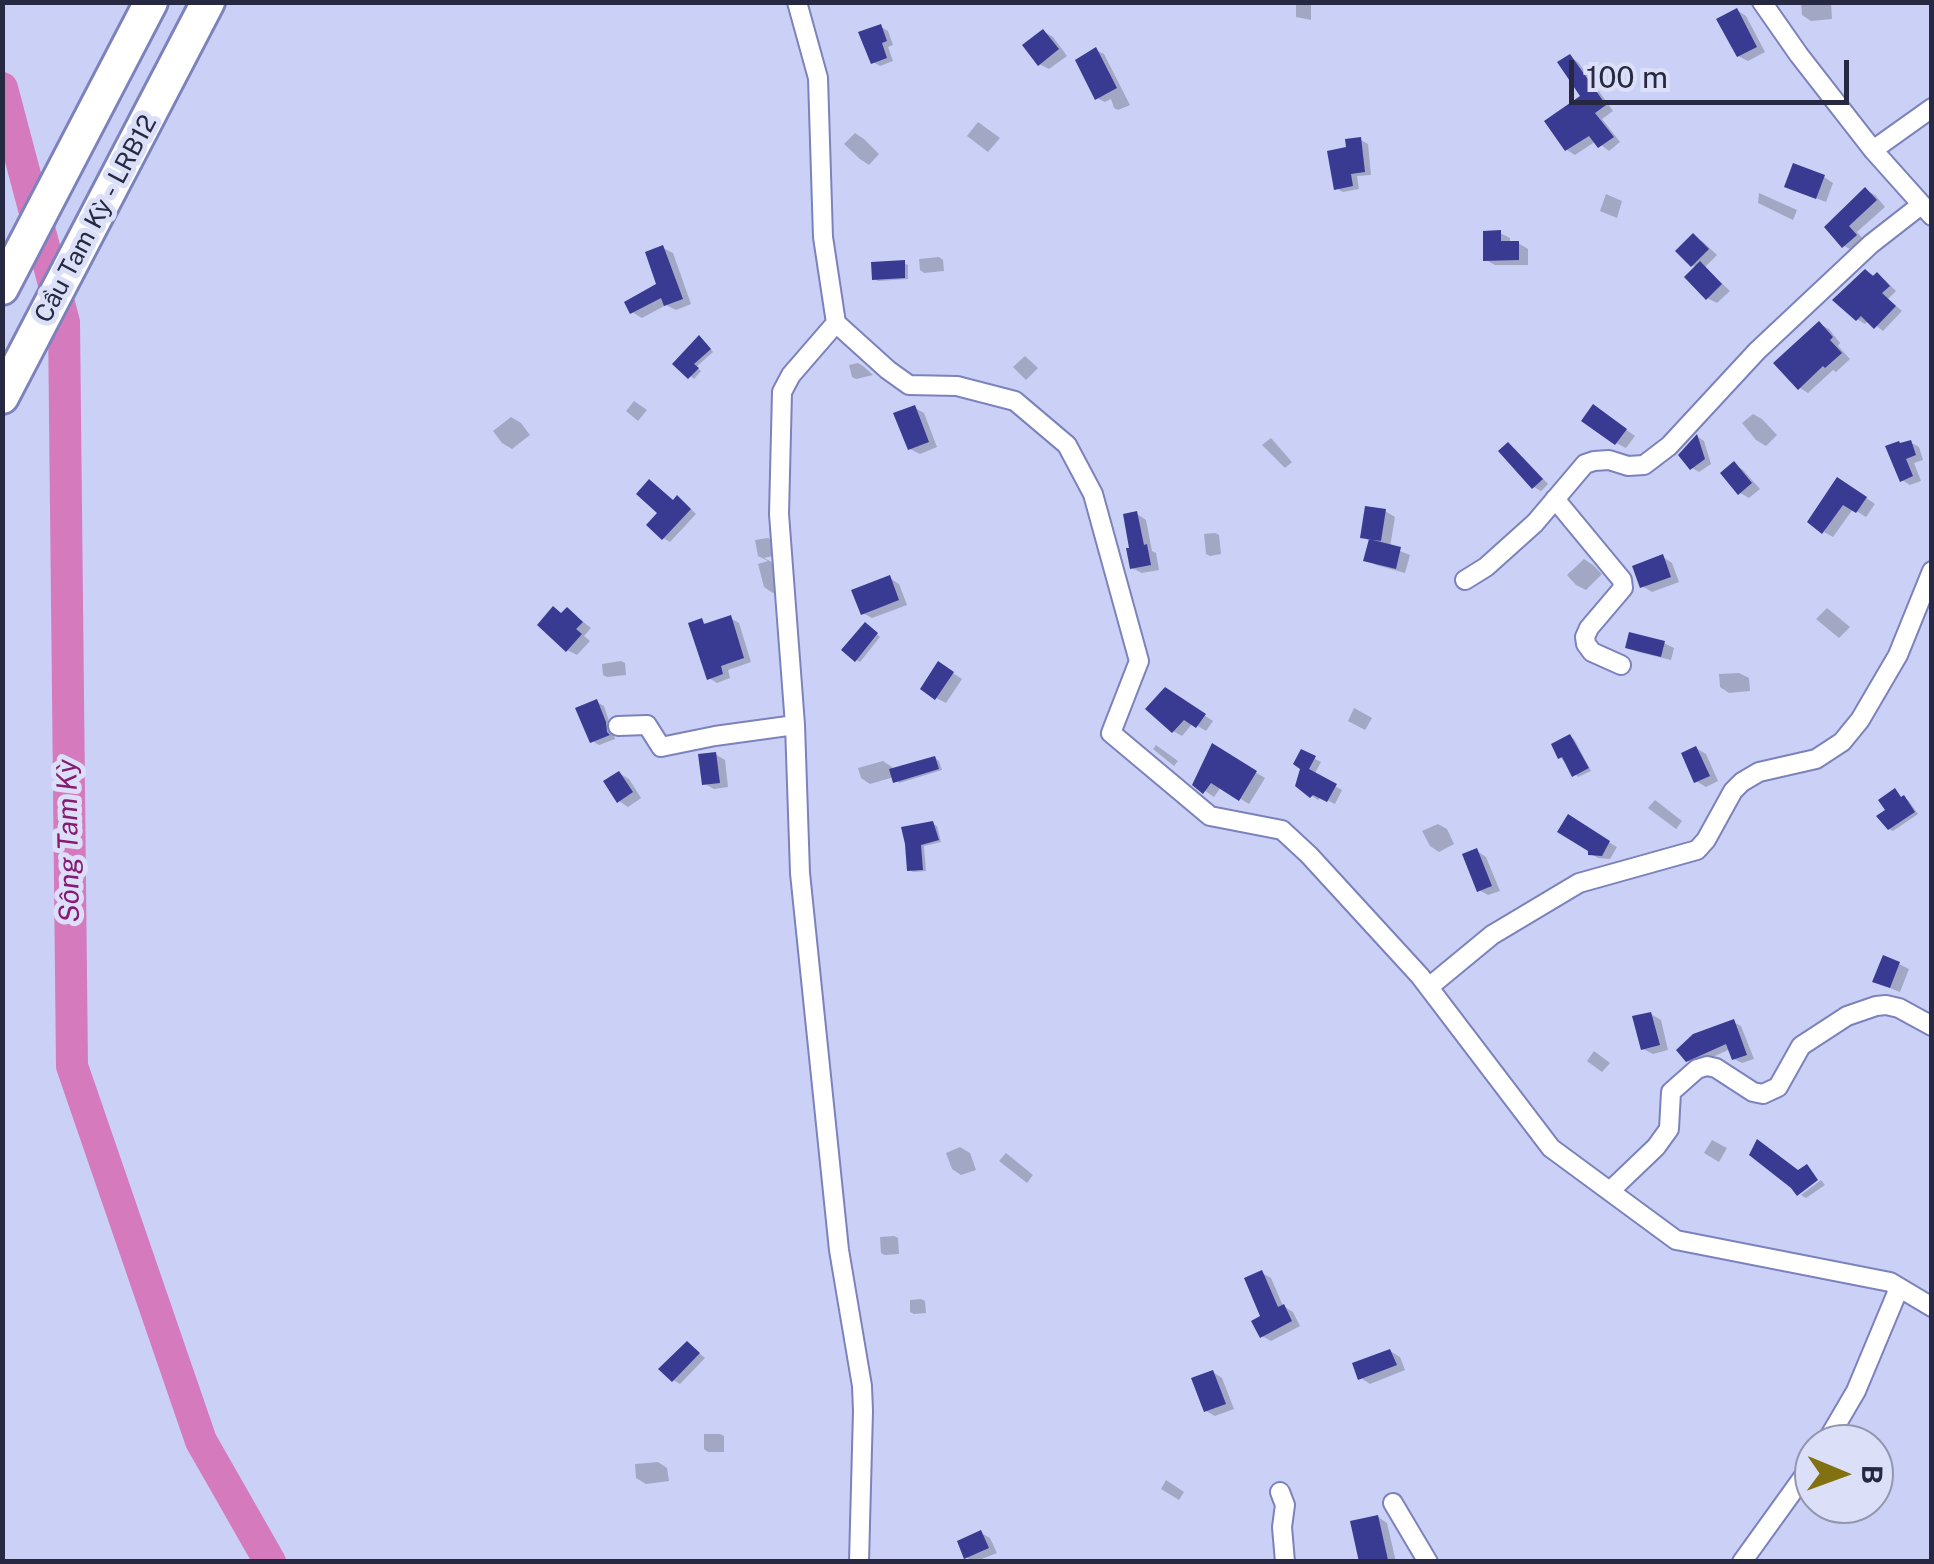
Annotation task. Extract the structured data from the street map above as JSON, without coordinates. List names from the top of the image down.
{
  "streets": {
    "highway": ["Cầu Tam Kỳ - LRB12"]
  },
  "water": ["Sông Tam Kỳ"],
  "scale_bar": "100 m",
  "north": "right"
}
